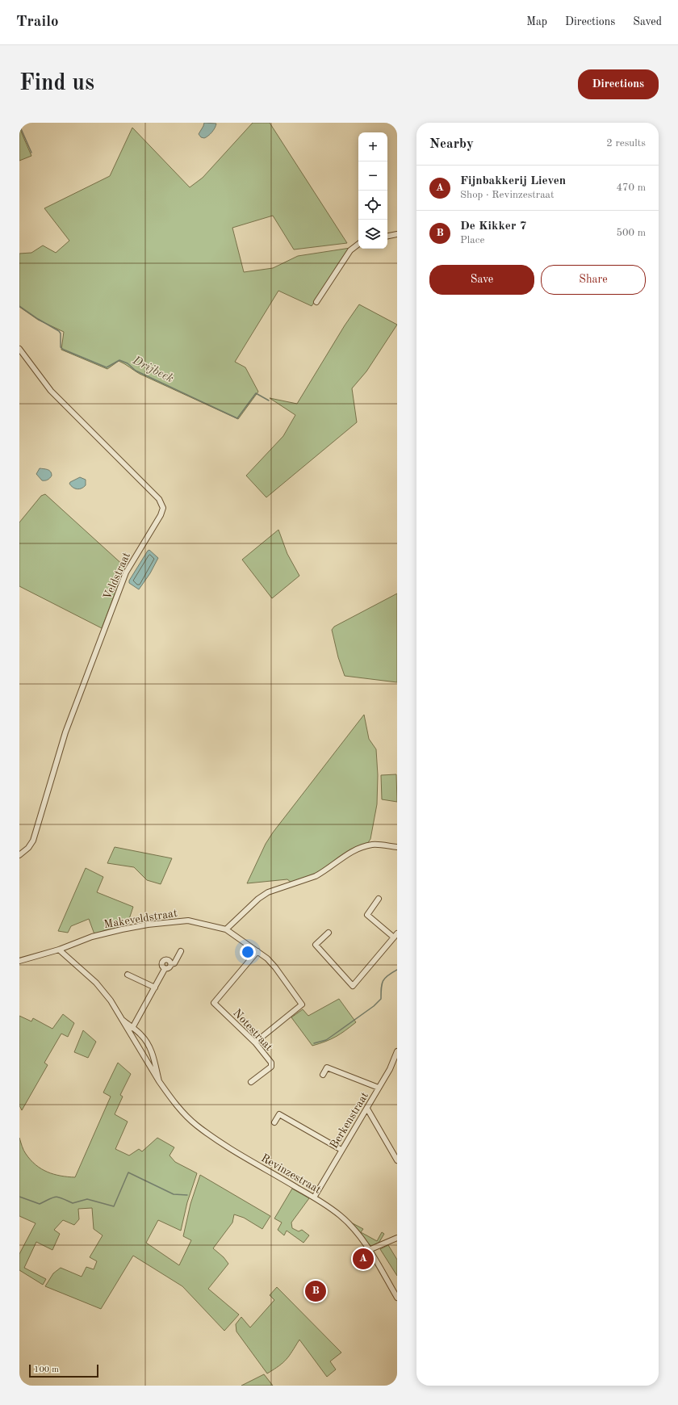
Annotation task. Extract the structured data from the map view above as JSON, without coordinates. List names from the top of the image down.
{
  "streets": {
    "street": [
      "Veldstraat",
      "Makeveldstraat",
      "Notestraat",
      "Berkenstraat",
      "Revinzestraat"
    ]
  },
  "crossings": [
    ["Makeveldstraat", "Revinzestraat"],
    ["Berkenstraat", "Revinzestraat"]
  ],
  "water": ["Drijbeek"],
  "scale_bar": "100 m",
  "page": {
    "header": "Trailo",
    "nav": ["Map", "Directions", "Saved"],
    "buttons": [
      "Directions",
      ["Save", "Share"]
    ],
    "title": "Find us",
    "heading": ["Nearby", "2 results"],
    "map_buttons": ["+", "−"],
    "list": [
      {
        "mark": "A",
        "name": "Fijnbakkerij Lieven",
        "note": "Shop · Revinzestraat",
        "value": "470 m"
      },
      {
        "mark": "B",
        "name": "De Kikker 7",
        "note": "Place",
        "value": "500 m"
      }
    ],
    "pins": ["A", "B"],
    "scale": "100 m"
  }
}
